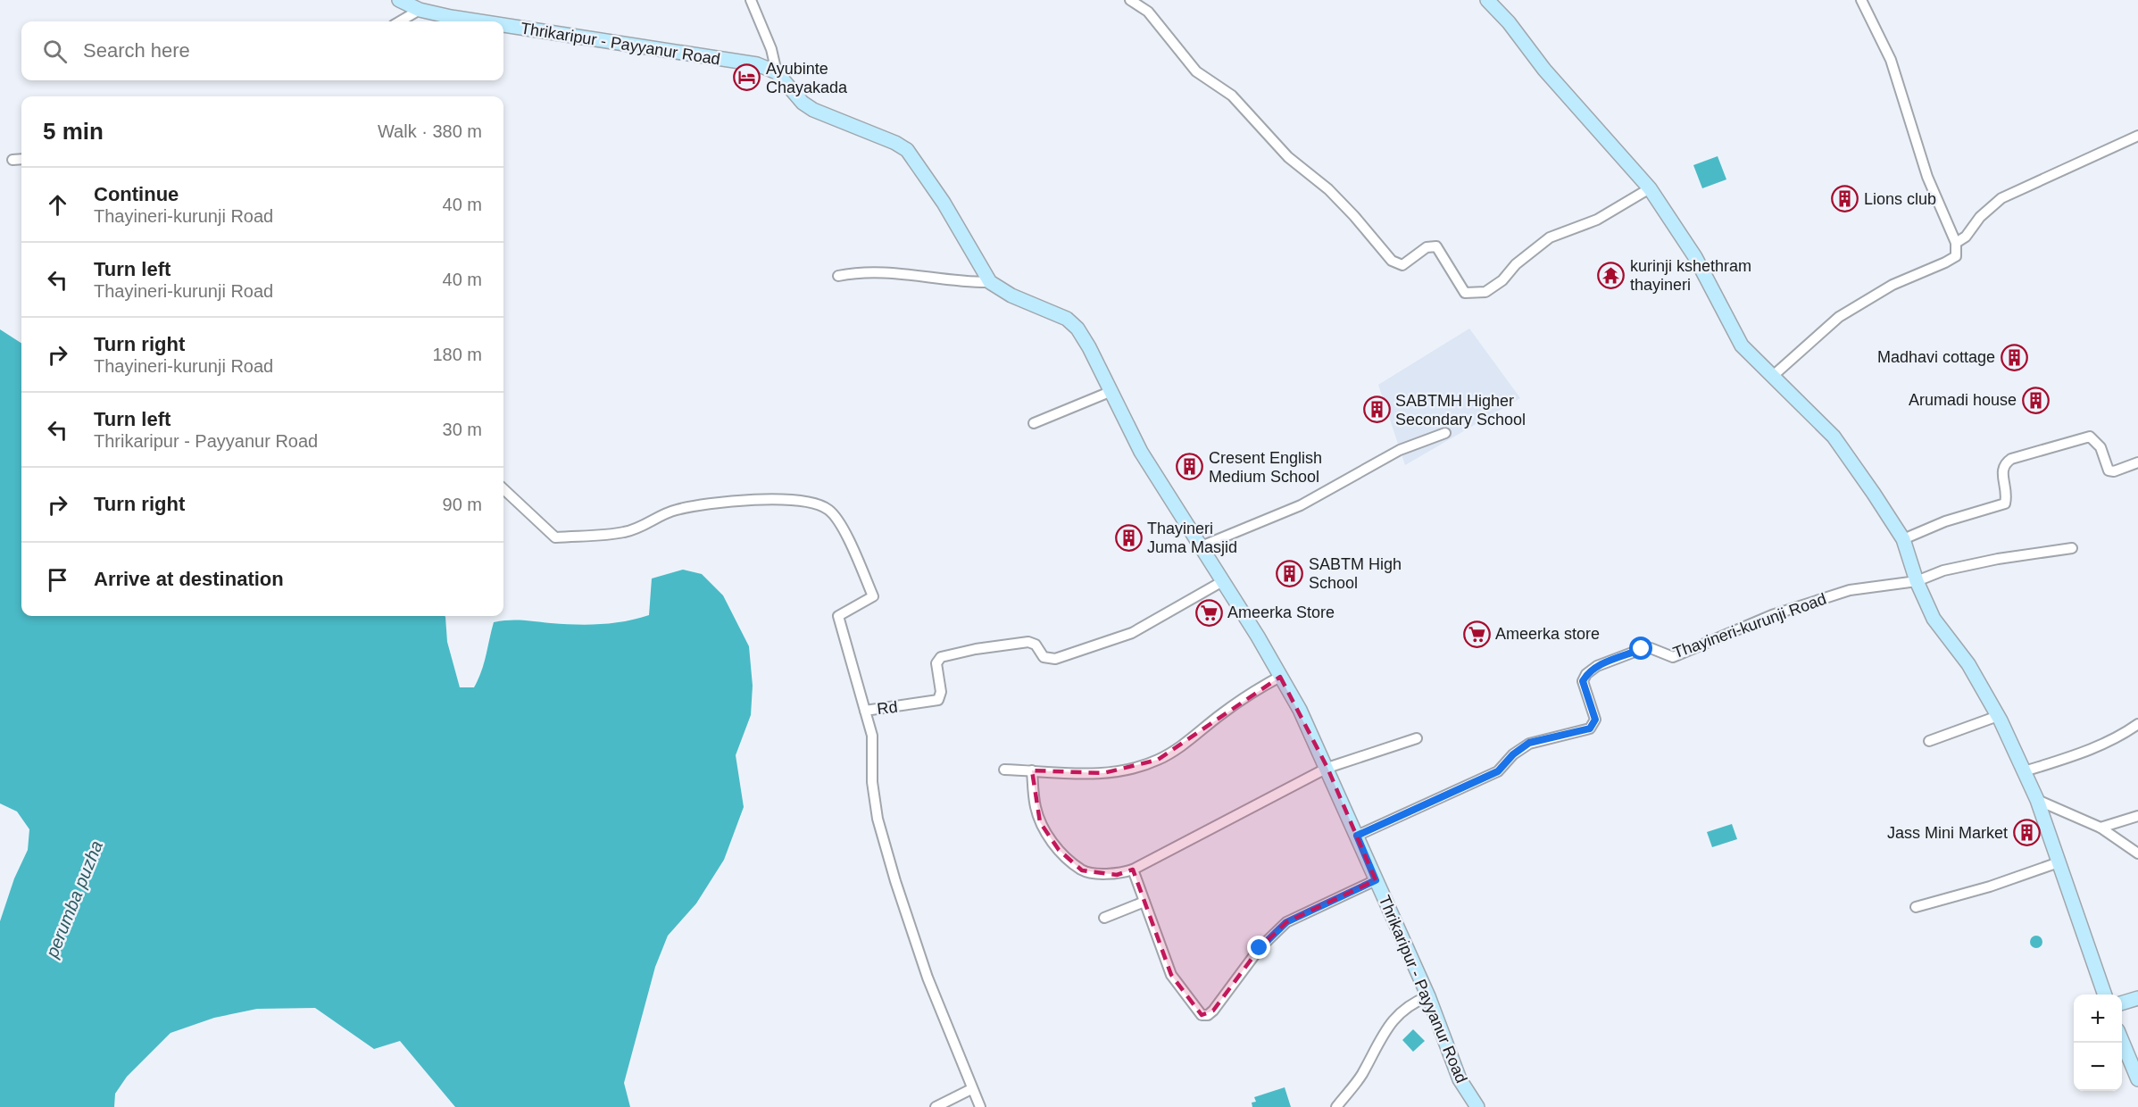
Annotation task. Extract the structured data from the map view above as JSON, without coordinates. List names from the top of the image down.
{
  "streets": {
    "main road": ["Thrikaripur - Payyanur Road"],
    "street": ["Thayineri-kurunji Road", "Rd"]
  },
  "crossings": [
    ["Thrikaripur - Payyanur Road", "Thayineri-kurunji Road"],
    ["Thrikaripur - Payyanur Road", "Rd"]
  ],
  "water": ["perumba puzha"],
  "places": {
    "hotel": ["Ayubinte Chayakada"],
    "building": [
      "Lions club",
      "Madhavi cottage",
      "Arumadi house",
      "SABTMH Higher Secondary School",
      "Cresent English Medium School",
      "Thayineri Juma Masjid",
      "SABTM High School",
      "Jass Mini Market"
    ],
    "temple": ["kurinji kshethram thayineri"],
    "supermarket": ["Ameerka Store", "Ameerka store"]
  },
  "page": {
    "search": "Search here",
    "heading": ["5 min", "Walk · 380 m"],
    "list": [
      ["Continue", "Thayineri-kurunji Road", "40 m"],
      ["Turn left", "Thayineri-kurunji Road", "40 m"],
      ["Turn right", "Thayineri-kurunji Road", "180 m"],
      ["Turn left", "Thrikaripur - Payyanur Road", "30 m"],
      ["Turn right", "90 m"],
      "Arrive at destination"
    ],
    "map_buttons": ["+", "−"]
  }
}
